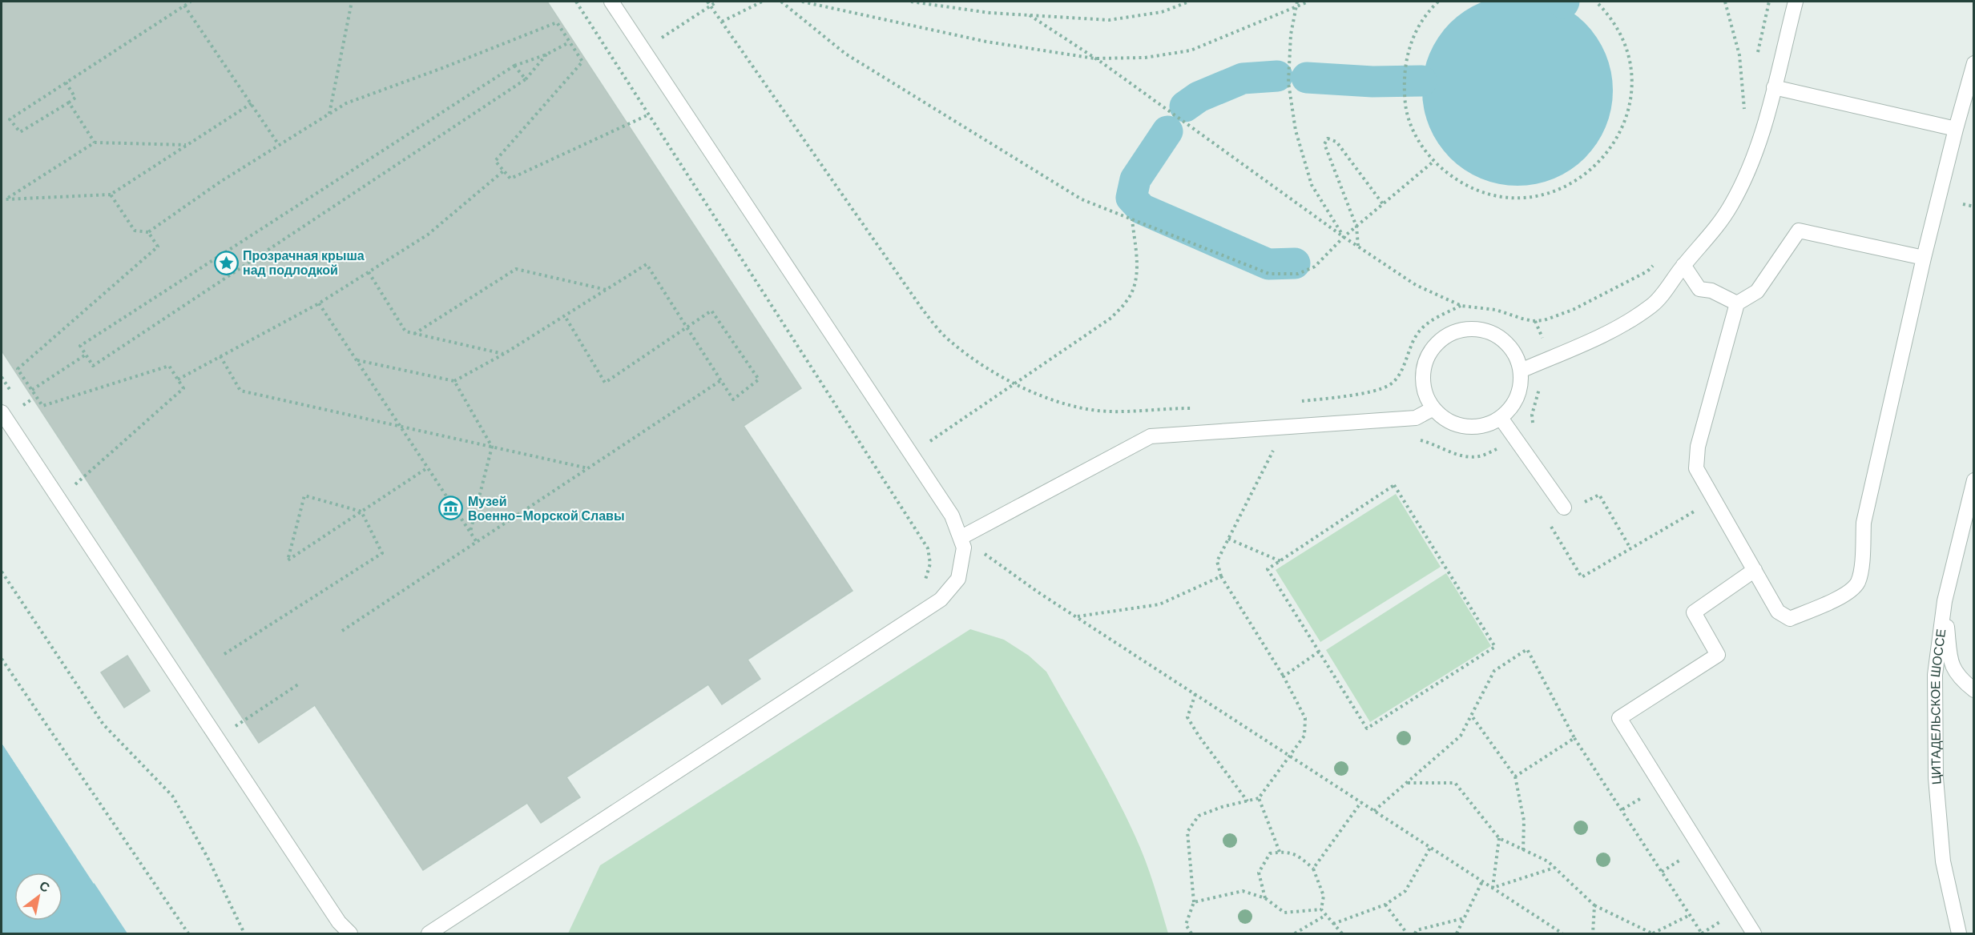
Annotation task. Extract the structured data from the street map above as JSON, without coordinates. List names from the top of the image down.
{
  "streets": {
    "street": ["ЦИТАДЕЛЬСКОЕ ШОССЕ"]
  },
  "places": {
    "place": ["Прозрачная крыша над подлодкой"],
    "museum": ["Музей Военно-Морской Славы"]
  },
  "north": "top right"
}
